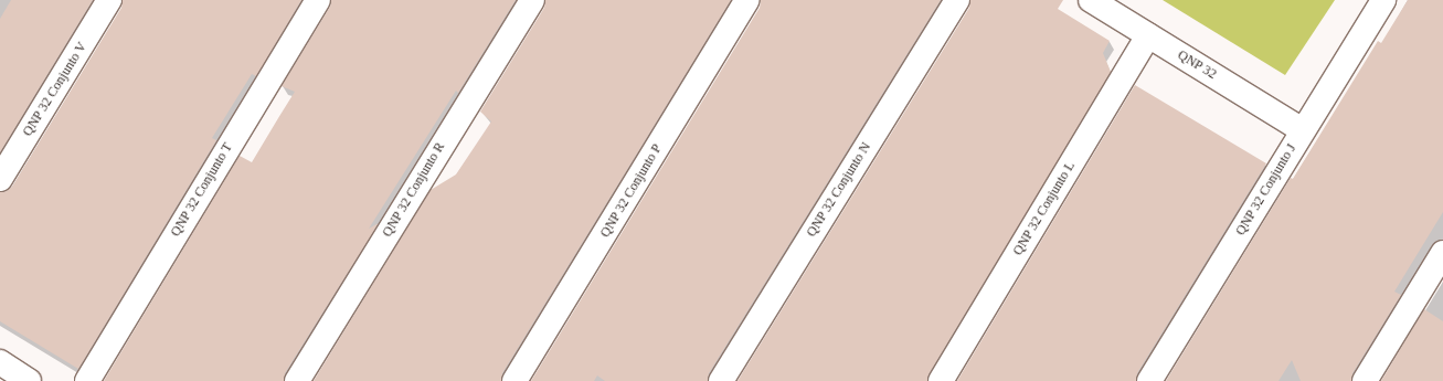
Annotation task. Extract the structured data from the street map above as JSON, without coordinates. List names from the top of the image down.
{
  "streets": {
    "street": [
      "QNP 32",
      "QNP 32 Conjunto V",
      "QNP 32 Conjunto T",
      "QNP 32 Conjunto R",
      "QNP 32 Conjunto N",
      "QNP 32 Conjunto J",
      "QNP 32 Conjunto P",
      "QNP 32 Conjunto L"
    ]
  },
  "crossings": [
    ["QNP 32", "QNP 32 Conjunto J"],
    ["QNP 32", "QNP 32 Conjunto L"]
  ]
}
